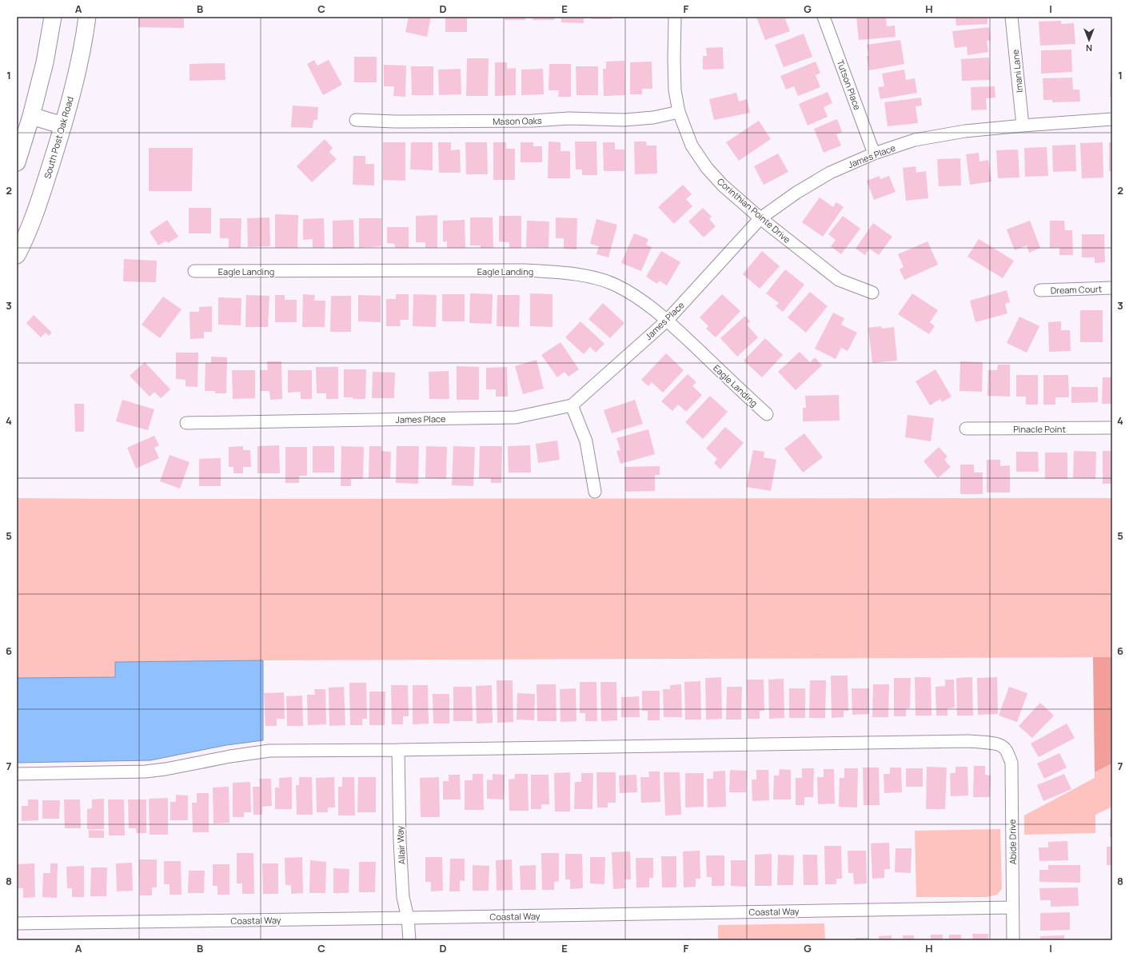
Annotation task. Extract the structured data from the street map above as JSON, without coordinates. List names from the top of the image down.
{
  "streets": {
    "main road": ["South Post Oak Road"],
    "street": [
      "Imani Lane",
      "Tutson Place",
      "Mason Oaks",
      "James Place",
      "Corinthian Pointe Drive",
      "Eagle Landing",
      "Dream Court",
      "Pinacle Point",
      "Abide Drive",
      "Allair Way",
      "Coastal Way"
    ]
  },
  "crossings": [
    ["Imani Lane", "James Place"],
    ["Tutson Place", "James Place"],
    ["Mason Oaks", "Corinthian Pointe Drive"],
    ["James Place", "Corinthian Pointe Drive"],
    ["James Place", "Eagle Landing"],
    ["Abide Drive", "Allair Way"],
    ["Abide Drive", "Coastal Way"],
    ["Allair Way", "Coastal Way"]
  ],
  "north": "bottom",
  "grid": {
    "columns": [
      "A",
      "B",
      "C",
      "D",
      "E",
      "F",
      "G",
      "H",
      "I"
    ],
    "rows": [
      "1",
      "2",
      "3",
      "4",
      "5",
      "6",
      "7",
      "8"
    ]
  }
}
